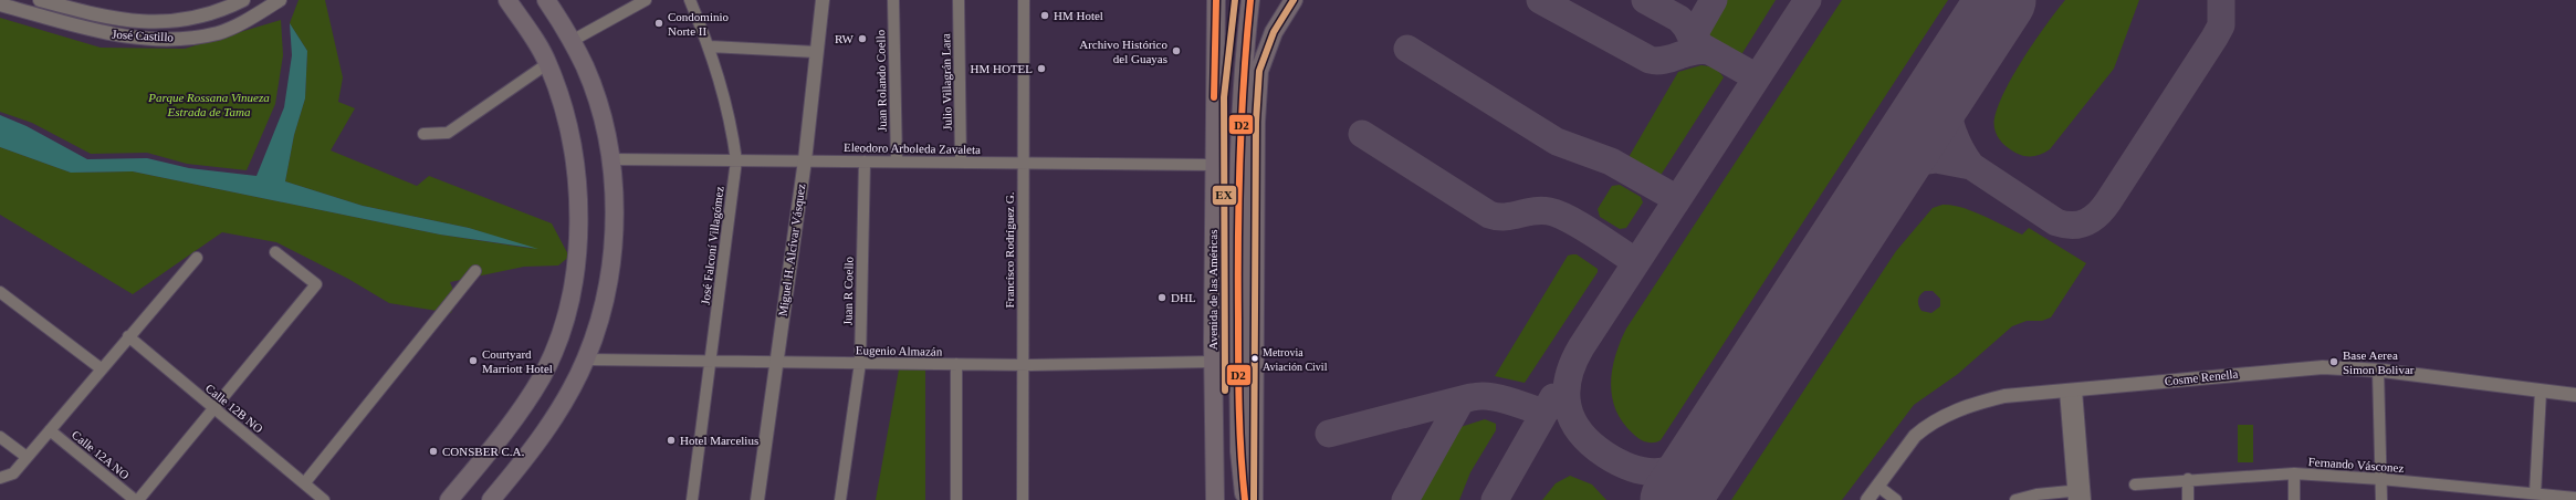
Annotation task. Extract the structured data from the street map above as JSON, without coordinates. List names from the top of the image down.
{
  "streets": {
    "main road": ["Avenida de las Américas"],
    "street": [
      "José Castillo",
      "Juan Rolando Coello",
      "Julio Villagrán Lara",
      "Eleodoro Arboleda Zavaleta",
      "José Falconí Villagómez",
      "Miguel H. Alcívar Vásquez",
      "Francísco Rodríguez G.",
      "Juan R Coello",
      "Eugenio Almazán",
      "Cosme Renella",
      "Calle 12B NO",
      "Calle 12A NO",
      "Fernando Vásconez"
    ]
  },
  "crossings": [
    ["Juan Rolando Coello", "Eleodoro Arboleda Zavaleta"],
    ["Julio Villagrán Lara", "Eleodoro Arboleda Zavaleta"],
    ["Eleodoro Arboleda Zavaleta", "José Falconí Villagómez"],
    ["Eleodoro Arboleda Zavaleta", "Miguel H. Alcívar Vásquez"],
    ["Eleodoro Arboleda Zavaleta", "Francísco Rodríguez G."],
    ["Eleodoro Arboleda Zavaleta", "Avenida de las Américas"],
    ["Eleodoro Arboleda Zavaleta", "Juan R Coello"],
    ["José Falconí Villagómez", "Eugenio Almazán"],
    ["Miguel H. Alcívar Vásquez", "Eugenio Almazán"],
    ["Francísco Rodríguez G.", "Eugenio Almazán"],
    ["Avenida de las Américas", "Eugenio Almazán"],
    ["Juan R Coello", "Eugenio Almazán"]
  ],
  "parks": ["Parque Rossana Vinueza Estrada de Tama"],
  "places": [
    "HM Hotel",
    "Condominio Norte II",
    "RW",
    "Archivo Histórico del Guayas",
    "HM HOTEL",
    "DHL",
    "Metrovia Aviación Civil",
    "Courtyard Marriott Hotel",
    "Base Aerea Simon Bolivar",
    "Hotel Marcelius",
    "CONSBER C.A."
  ],
  "lines": ["transit line EX", "transit line D2"]
}
